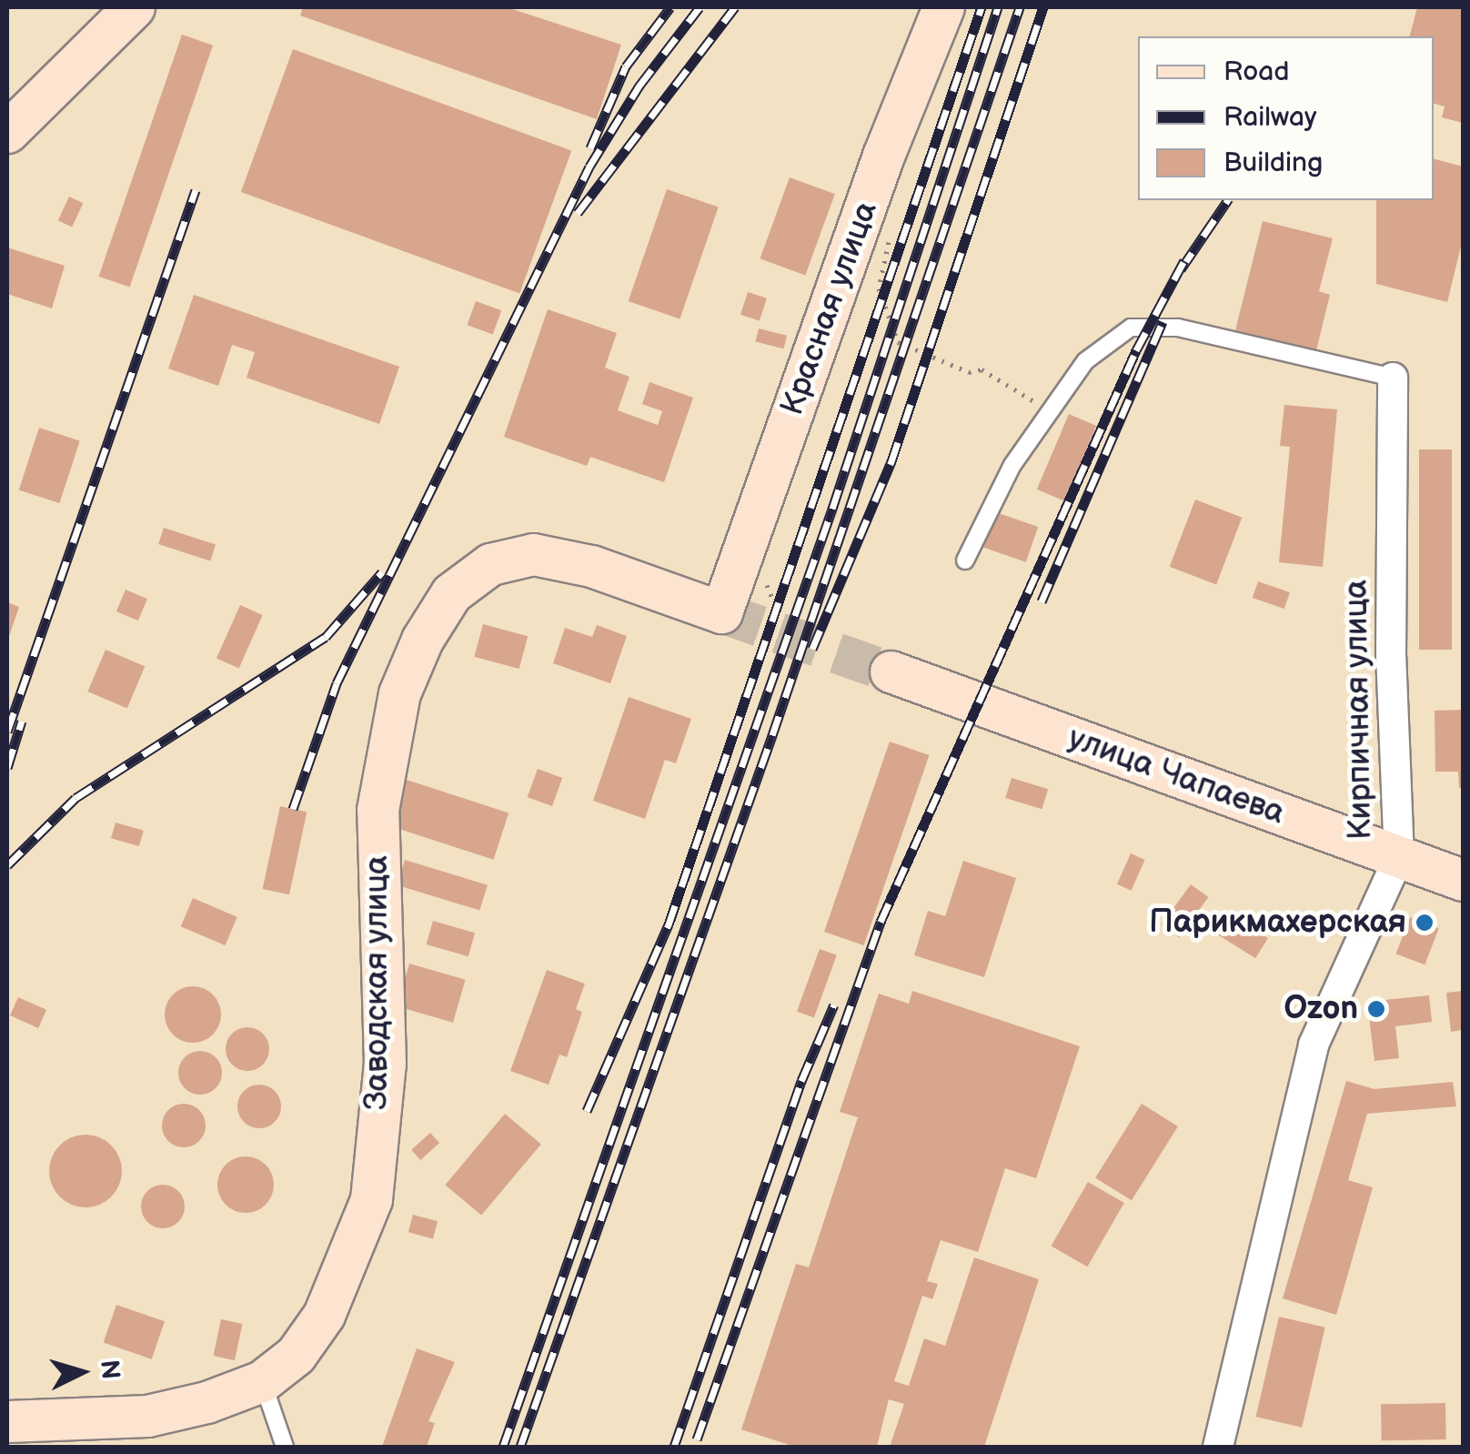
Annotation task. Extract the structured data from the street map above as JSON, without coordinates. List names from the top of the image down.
{
  "streets": {
    "main road": ["Красная улица", "улица Чапаева", "Заводская улица"],
    "street": ["Кирпичная улица"]
  },
  "crossings": [
    ["Красная улица", "Заводская улица"],
    ["Кирпичная улица", "улица Чапаева"]
  ],
  "places": ["Парикмахерская", "Ozon"],
  "legend": ["Road", "Railway", "Building"],
  "north": "right"
}
